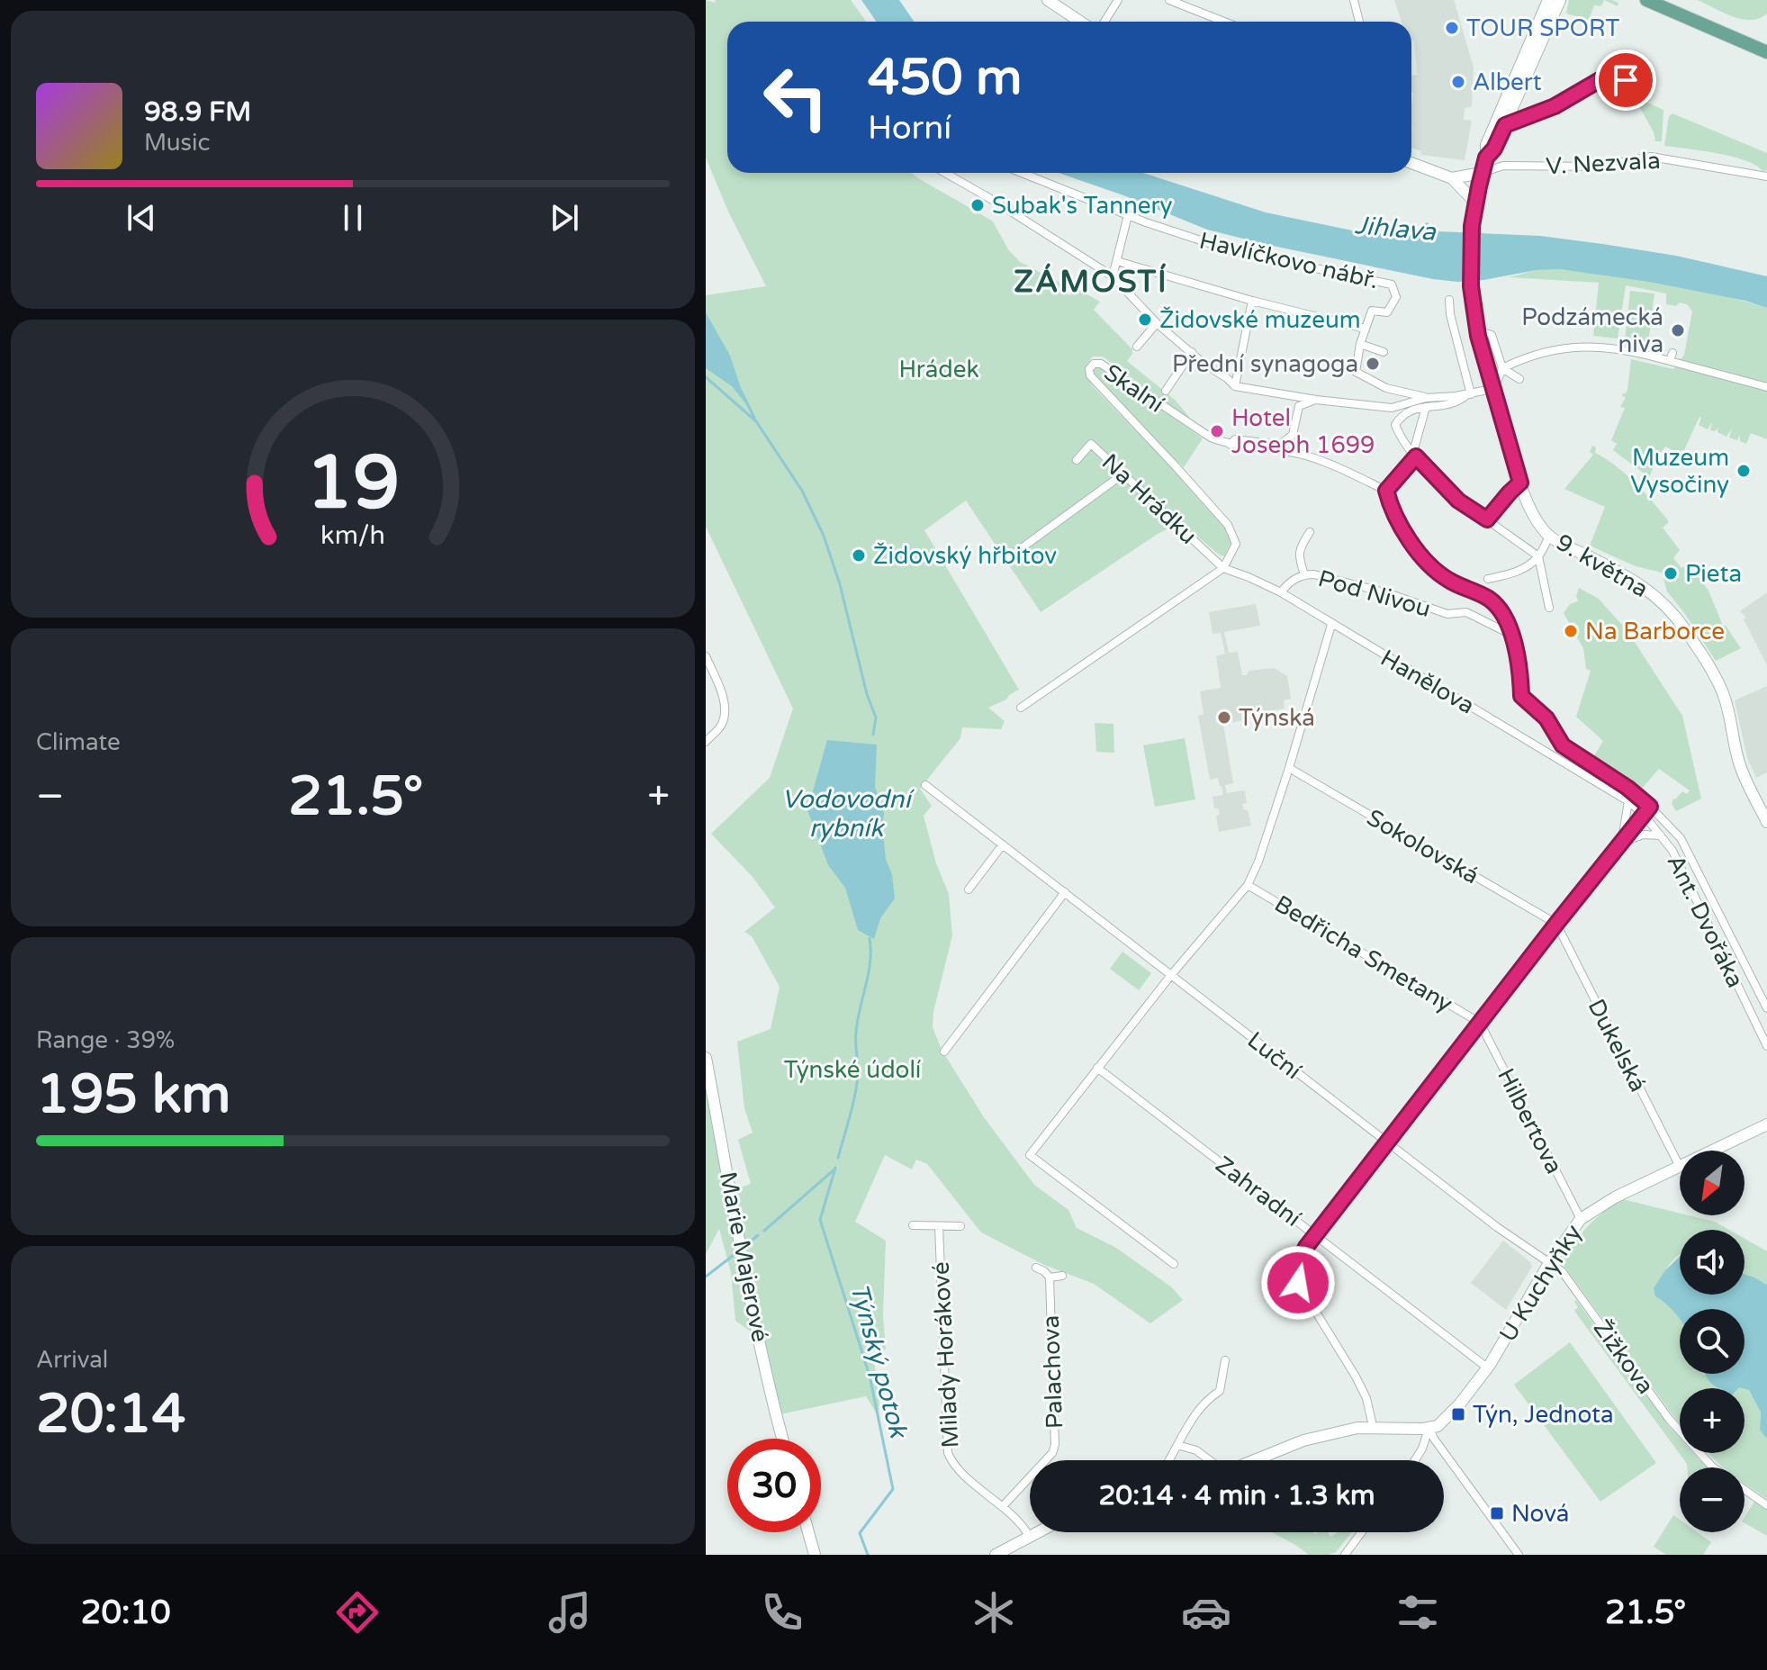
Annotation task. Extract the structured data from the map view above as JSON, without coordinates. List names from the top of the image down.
{
  "streets": {
    "street": [
      "V. Nezvala",
      "Havlíčkovo nábř.",
      "Skalní",
      "Na Hrádku",
      "9. května",
      "Pod Nivou",
      "Hanělova",
      "Sokolovská",
      "Ant. Dvořáka",
      "Bedřicha Smetany",
      "Dukelská",
      "Luční",
      "Hilbertova",
      "Zahradní",
      "Marie Majerové",
      "U Kuchyňky",
      "Milady Horákové",
      "Žižkova",
      "Palachova"
    ]
  },
  "crossings": [
    ["Skalní", "Na Hrádku"],
    ["Skalní", "Hanělova"],
    ["Na Hrádku", "Hanělova"],
    ["Pod Nivou", "Hanělova"],
    ["Pod Nivou", "Ant. Dvořáka"],
    ["Hanělova", "Ant. Dvořáka"],
    ["Sokolovská", "Dukelská"],
    ["Bedřicha Smetany", "Hilbertova"],
    ["Dukelská", "U Kuchyňky"],
    ["Luční", "U Kuchyňky"],
    ["Luční", "Žižkova"],
    ["Hilbertova", "U Kuchyňky"],
    ["Zahradní", "U Kuchyňky"],
    ["U Kuchyňky", "Žižkova"],
    ["Milady Horákové", "Palachova"]
  ],
  "districts": ["ZÁMOSTÍ"],
  "water": ["Jihlava", "Vodovodní rybník", "Týnský potok"],
  "parks": ["Hrádek", "Týnské údolí"],
  "places": {
    "other": [
      "TOUR SPORT",
      "Albert",
      "Subak's Tannery",
      "Židovské muzeum",
      "Podzámecká niva",
      "Přední synagoga",
      "Hotel Joseph 1699",
      "Muzeum Vysočiny",
      "Židovský hřbitov",
      "Pieta",
      "Na Barborce",
      "Týnská"
    ],
    "transit": ["Týn, Jednota", "Nová"]
  },
  "north": "bottom left",
  "page": {
    "turn": ["450 m", "Horní"],
    "song": ["98.9 FM", "Music"],
    "tile": [
      "Climate",
      ["Range · 39%", "195 km"],
      ["Arrival", "20:14"]
    ],
    "heat": ["−", "21.5°", "+"],
    "map_buttons": ["+", "−"],
    "limit": "30",
    "trip": "20:14 · 4 min · 1.3 km",
    "tabs": ["20:10", "21.5°"],
    "gauge": ["19", "km/h"]
  }
}
